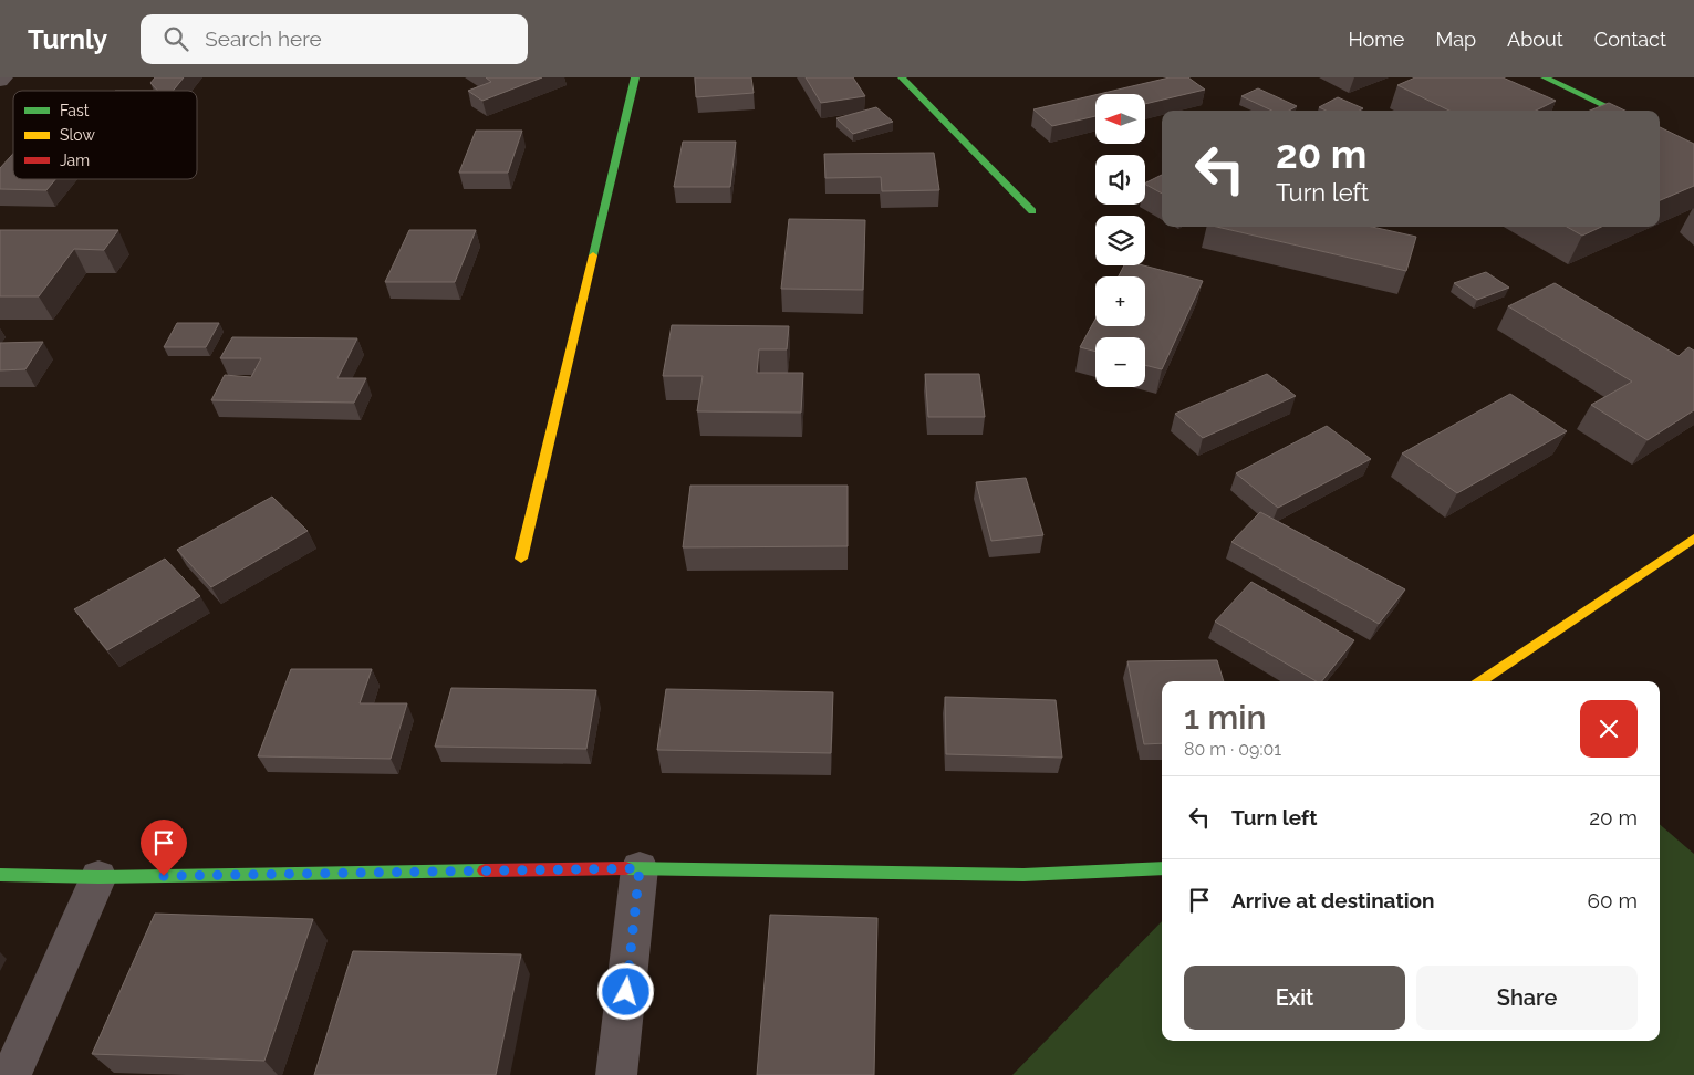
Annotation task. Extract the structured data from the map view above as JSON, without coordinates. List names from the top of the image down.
{
  "legend": ["Fast", "Slow", "Jam"],
  "north": "left",
  "page": {
    "header": "Turnly",
    "search": "Search here",
    "nav": [
      "Home",
      "Map",
      "About",
      "Contact"
    ],
    "map_buttons": ["+", "−"],
    "turn": ["20 m", "Turn left"],
    "heading": ["1 min", "80 m · 09:01"],
    "list": [
      {
        "name": "Turn left",
        "value": "20 m"
      },
      {
        "name": "Arrive at destination",
        "value": "60 m"
      }
    ],
    "buttons": ["Exit", "Share"]
  }
}
